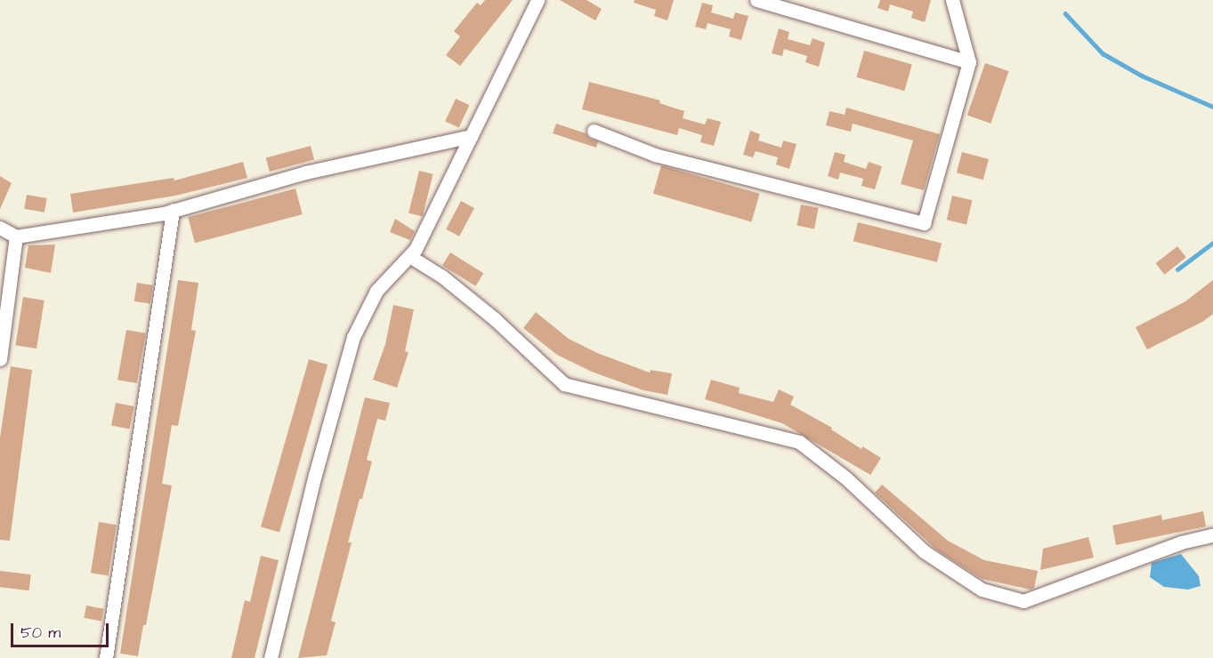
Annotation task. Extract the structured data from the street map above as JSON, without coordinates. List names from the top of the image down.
{
  "scale_bar": "50 m"
}
